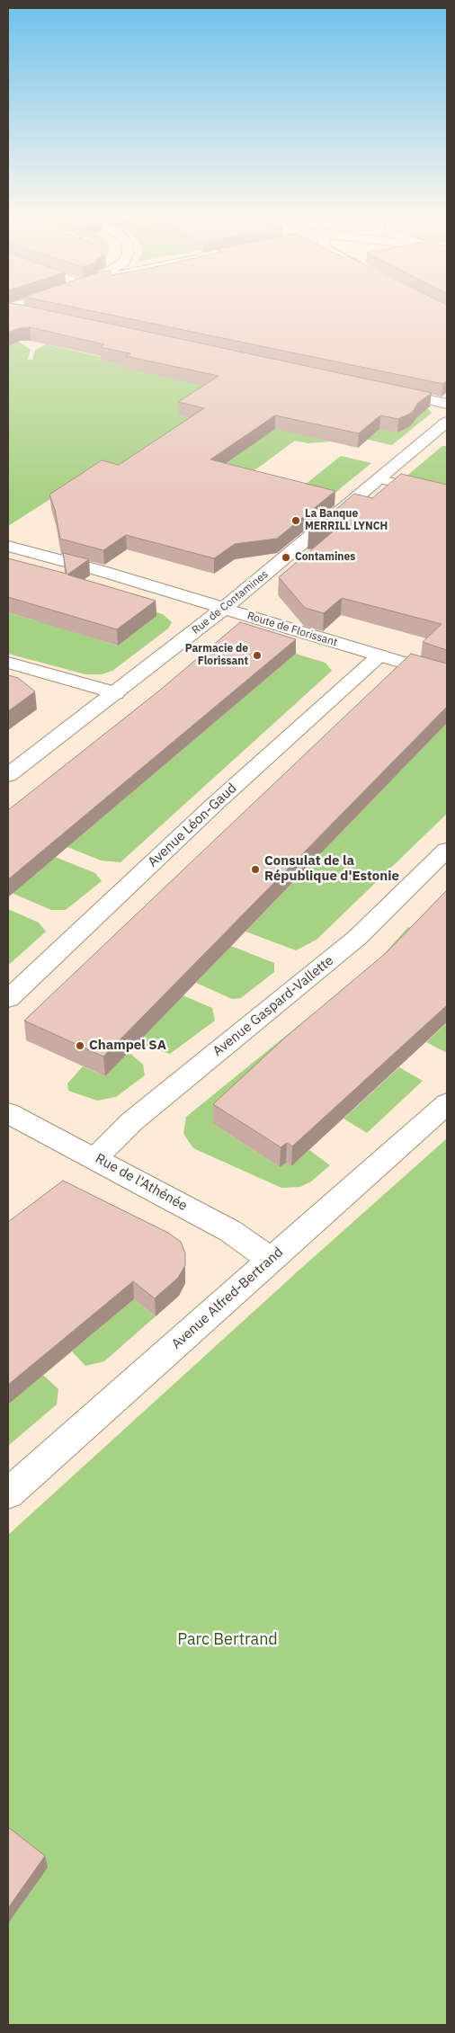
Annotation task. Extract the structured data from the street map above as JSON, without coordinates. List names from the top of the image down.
{
  "streets": {
    "main road": [
      "Rue de Contamines",
      "Route de Florissant",
      "Avenue Léon-Gaud",
      "Avenue Gaspard-Vallette",
      "Rue de l'Athénée",
      "Avenue Alfred-Bertrand"
    ]
  },
  "crossings": [
    ["Rue de Contamines", "Route de Florissant"],
    ["Route de Florissant", "Avenue Léon-Gaud"],
    ["Avenue Gaspard-Vallette", "Rue de l'Athénée"],
    ["Rue de l'Athénée", "Avenue Alfred-Bertrand"]
  ],
  "parks": ["Parc Bertrand"],
  "places": [
    "La Banque MERRILL LYNCH",
    "Contamines",
    "Parmacie de Florissant",
    "Consulat de la République d'Estonie",
    "Champel SA"
  ]
}
